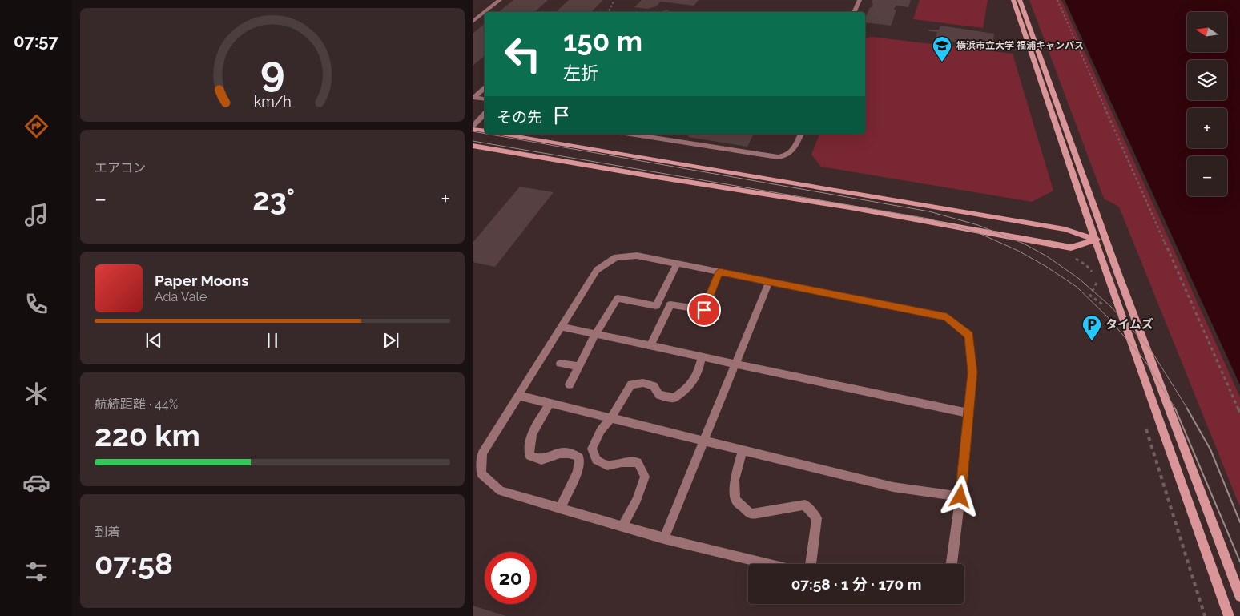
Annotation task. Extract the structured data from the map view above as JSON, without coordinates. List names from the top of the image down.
{
  "places": {
    "school or university": ["横浜市立大学 福浦キャンパス"],
    "parking": ["タイムズ"]
  },
  "north": "left",
  "page": {
    "tabs": "07:57",
    "map_buttons": ["+", "−"],
    "turn": ["150 m", "左折"],
    "then": "その先",
    "tile": [
      "エアコン",
      ["航続距離 · 44%", "220 km"],
      ["到着", "07:58"]
    ],
    "heat": ["−", "23°", "+"],
    "song": ["Paper Moons", "Ada Vale"],
    "limit": "20",
    "trip": "07:58 · 1 分 · 170 m",
    "gauge": ["9", "km/h"]
  }
}
